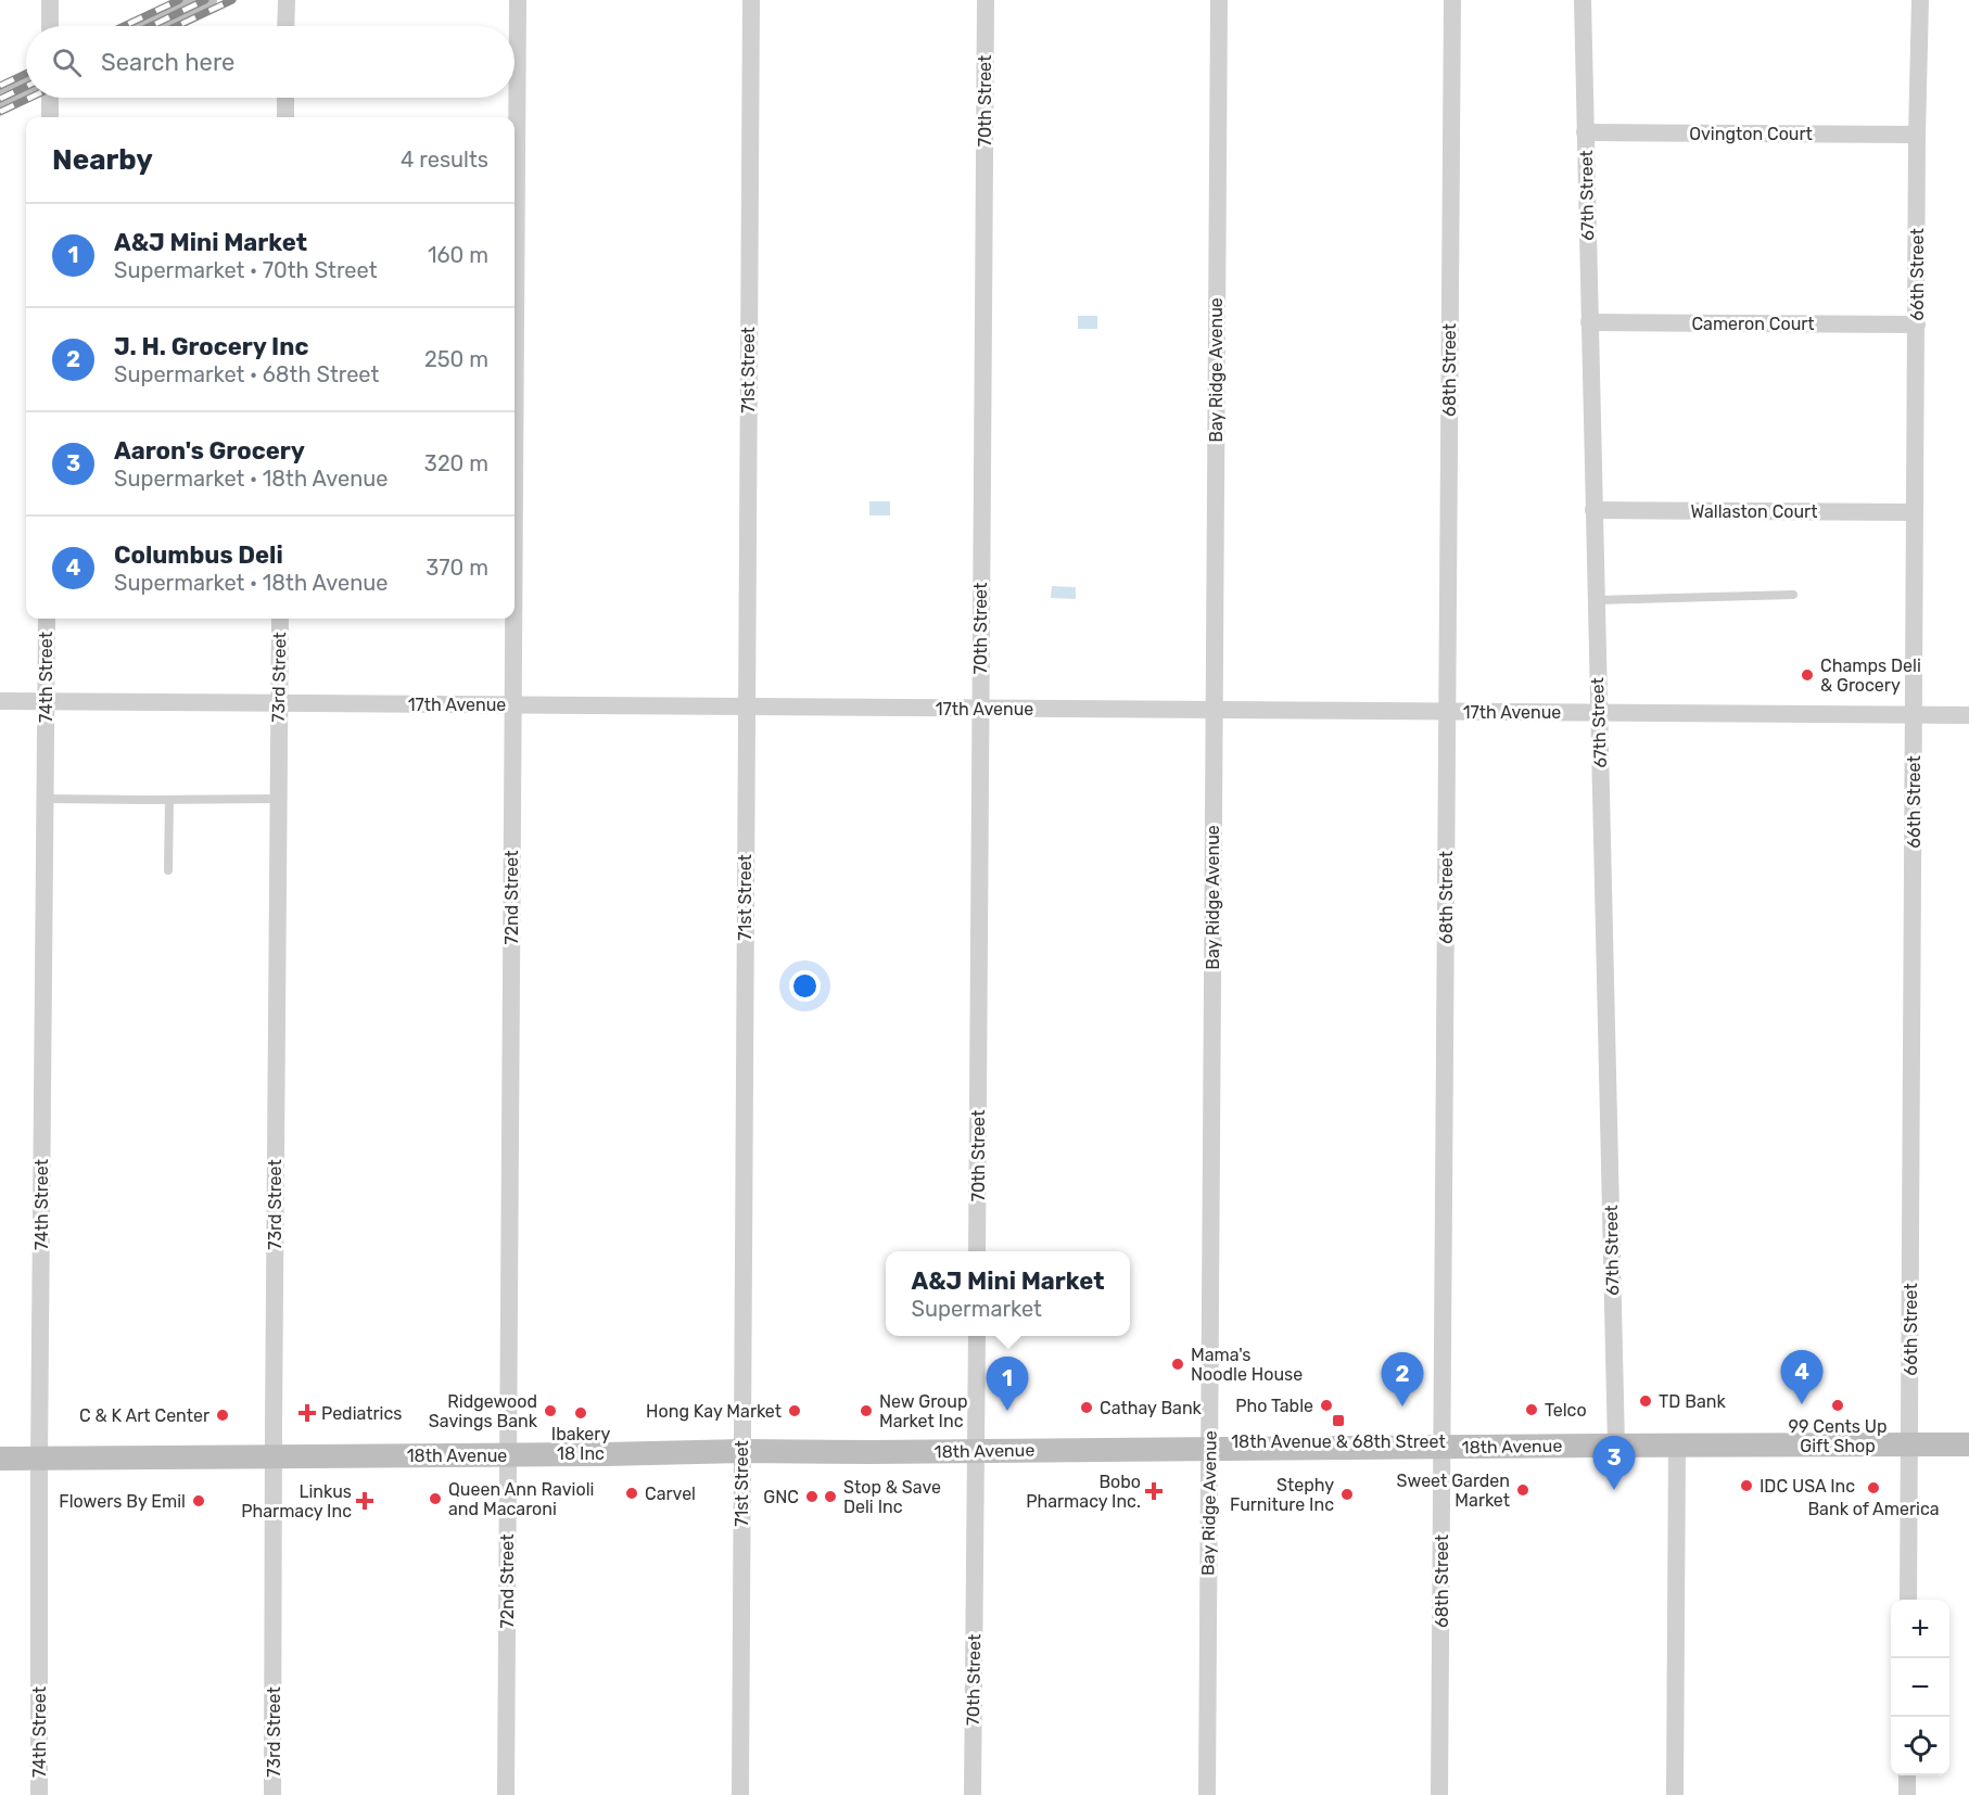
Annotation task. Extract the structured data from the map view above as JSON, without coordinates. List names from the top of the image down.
{
  "streets": {
    "street": [
      "70th Street",
      "Ovington Court",
      "67th Street",
      "66th Street",
      "Cameron Court",
      "71st Street",
      "Bay Ridge Avenue",
      "68th Street",
      "Wallaston Court",
      "74th Street",
      "73rd Street",
      "17th Avenue",
      "72nd Street",
      "18th Avenue"
    ]
  },
  "crossings": [
    ["70th Street", "17th Avenue"],
    ["70th Street", "18th Avenue"],
    ["Ovington Court", "67th Street"],
    ["Ovington Court", "66th Street"],
    ["67th Street", "Cameron Court"],
    ["67th Street", "Wallaston Court"],
    ["67th Street", "17th Avenue"],
    ["67th Street", "18th Avenue"],
    ["66th Street", "Cameron Court"],
    ["66th Street", "Wallaston Court"],
    ["66th Street", "17th Avenue"],
    ["66th Street", "18th Avenue"],
    ["71st Street", "17th Avenue"],
    ["71st Street", "18th Avenue"],
    ["Bay Ridge Avenue", "17th Avenue"],
    ["Bay Ridge Avenue", "18th Avenue"],
    ["68th Street", "17th Avenue"],
    ["68th Street", "18th Avenue"],
    ["74th Street", "17th Avenue"],
    ["74th Street", "18th Avenue"],
    ["73rd Street", "17th Avenue"],
    ["73rd Street", "18th Avenue"],
    ["17th Avenue", "72nd Street"],
    ["72nd Street", "18th Avenue"]
  ],
  "places": {
    "other": [
      "Champs Deli & Grocery",
      "Mama's Noodle House",
      "TD Bank",
      "Pho Table",
      "99 Cents Up Gift Shop",
      "Cathay Bank",
      "Telco",
      "Ridgewood Savings Bank",
      "Hong Kay Market",
      "New Group Market Inc",
      "Ibakery 18 Inc",
      "C & K Art Center",
      "IDC USA Inc",
      "Bank of America",
      "Sweet Garden Market",
      "Carvel",
      "Stephy Furniture Inc",
      "GNC",
      "Stop & Save Deli Inc",
      "Queen Ann Ravioli and Macaroni",
      "Flowers By Emil"
    ],
    "health": ["Pediatrics", "Bobo Pharmacy Inc.", "Linkus Pharmacy Inc"],
    "transit": ["18th Avenue & 68th Street"]
  },
  "page": {
    "search": "Search here",
    "heading": ["Nearby", "4 results"],
    "list": [
      {
        "mark": "1",
        "name": "A&J Mini Market",
        "note": "Supermarket · 70th Street",
        "value": "160 m"
      },
      {
        "mark": "2",
        "name": "J. H. Grocery Inc",
        "note": "Supermarket · 68th Street",
        "value": "250 m"
      },
      {
        "mark": "3",
        "name": "Aaron's Grocery",
        "note": "Supermarket · 18th Avenue",
        "value": "320 m"
      },
      {
        "mark": "4",
        "name": "Columbus Deli",
        "note": "Supermarket · 18th Avenue",
        "value": "370 m"
      }
    ],
    "popup": ["A&J Mini Market", "Supermarket"],
    "pins": [
      "4",
      "2",
      "1",
      "3"
    ],
    "map_buttons": ["+", "−"]
  }
}
